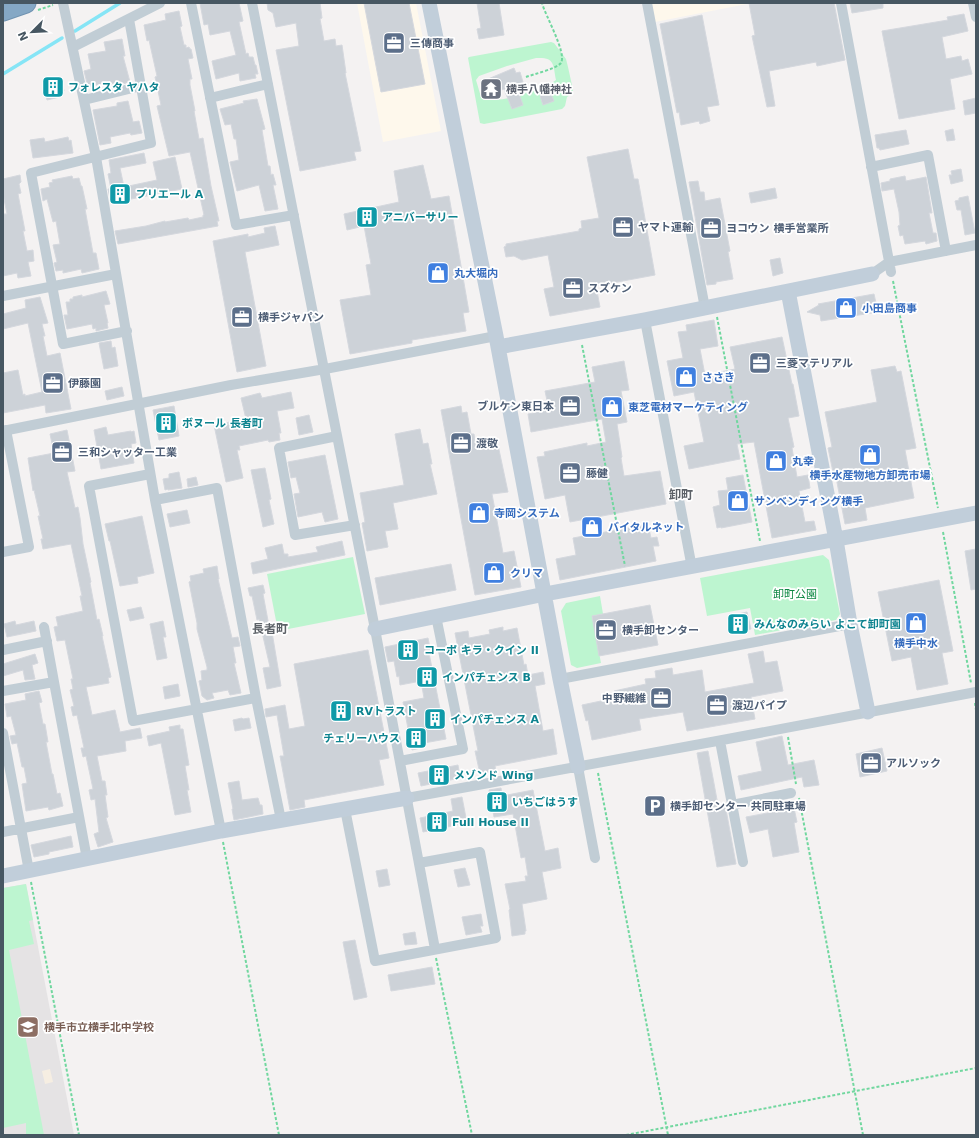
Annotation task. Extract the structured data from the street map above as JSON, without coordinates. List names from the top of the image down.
{
  "districts": ["卸町", "長者町"],
  "parks": ["卸町公園"],
  "places": {
    "office": [
      "三傳商事",
      "ヤマト運輸",
      "ヨコウン 横手営業所",
      "スズケン",
      "横手ジャパン",
      "三菱マテリアル",
      "伊藤園",
      "ブルケン東日本",
      "渡敬",
      "三和シャッター工業",
      "藤健",
      "横手卸センター",
      "中野繊維",
      "渡辺パイプ",
      "アルソック"
    ],
    "building": [
      "フォレスタ ヤハタ",
      "プリエール A",
      "アニバーサリー",
      "ボヌール 長者町",
      "みんなのみらい よこて卸町園",
      "コーポ キラ・クイン II",
      "インパチェンス B",
      "RVトラスト",
      "インパチェンス A",
      "チェリーハウス",
      "メゾンド Wing",
      "いちごはうす",
      "Full House II"
    ],
    "temple": ["横手八幡神社"],
    "shop": [
      "丸大堀内",
      "小田島商事",
      "ささき",
      "東芝電材マーケティング",
      "横手水産物地方卸売市場",
      "丸幸",
      "サンベンディング横手",
      "寺岡システム",
      "バイタルネット",
      "クリマ",
      "横手中水"
    ],
    "parking": ["横手卸センター 共同駐車場"],
    "school or university": ["横手市立横手北中学校"]
  },
  "north": "bottom left"
}
